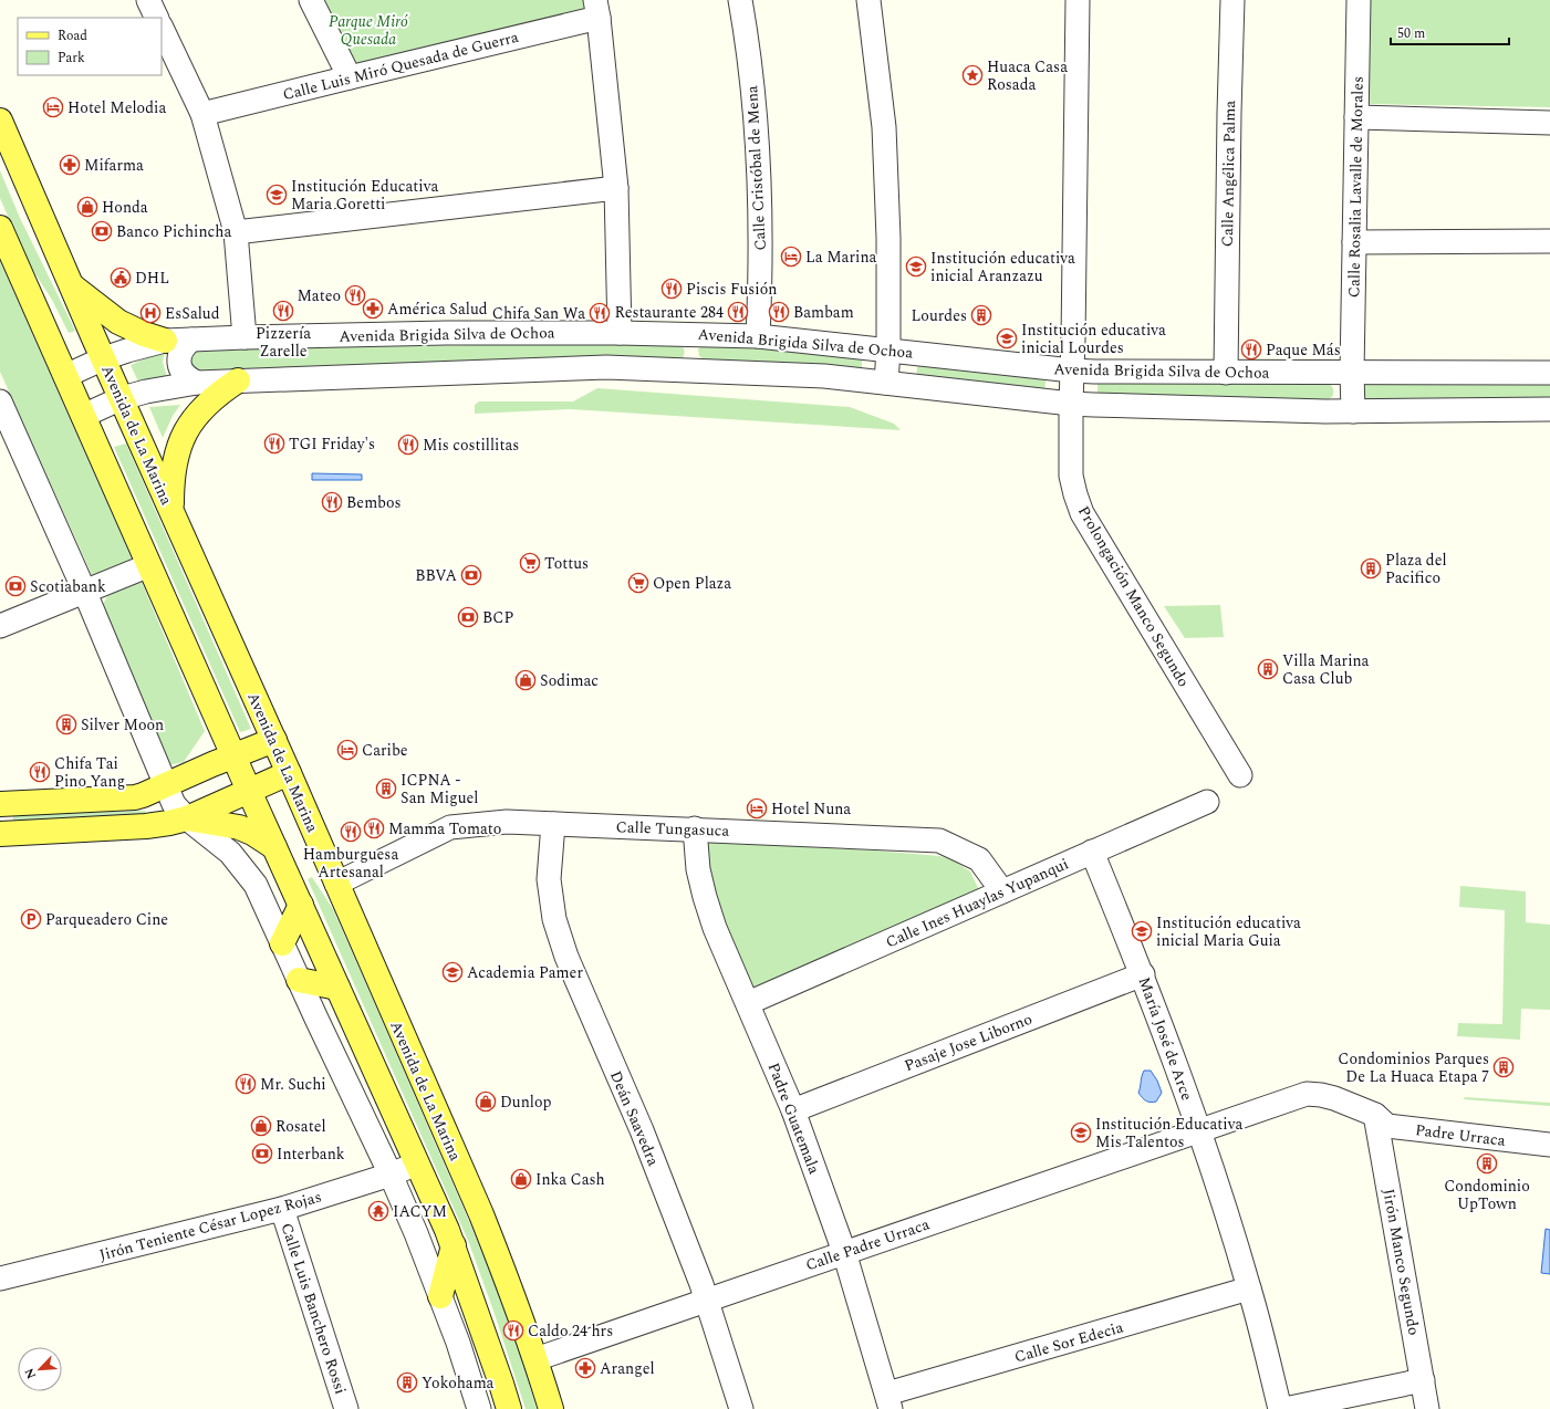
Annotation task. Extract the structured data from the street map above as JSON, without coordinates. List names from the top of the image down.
{
  "streets": {
    "main road": ["Avenida de La Marina"],
    "street": [
      "Calle Luis Miró Quesada de Guerra",
      "Calle Cristóbal de Mena",
      "Calle Angélica Palma",
      "Calle Rosalia Lavalle de Morales",
      "Avenida Brigida Silva de Ochoa",
      "Prolongación Manco Segundo",
      "Calle Tungasuca",
      "Calle Ines Huaylas Yupanqui",
      "María José de Arce",
      "Pasaje Jose Liborno",
      "Deán Saavedra",
      "Padre Guatemala",
      "Padre Urraca",
      "Jirón Teniente César Lopez Rojas",
      "Calle Padre Urraca",
      "Jirón Manco Segundo",
      "Calle Luis Banchero Rossi",
      "Calle Sor Edecia"
    ]
  },
  "crossings": [
    ["Calle Cristóbal de Mena", "Avenida Brigida Silva de Ochoa"],
    ["Calle Angélica Palma", "Avenida Brigida Silva de Ochoa"],
    ["Calle Rosalia Lavalle de Morales", "Avenida Brigida Silva de Ochoa"],
    ["Avenida Brigida Silva de Ochoa", "Avenida de La Marina"],
    ["Avenida Brigida Silva de Ochoa", "Prolongación Manco Segundo"],
    ["Avenida de La Marina", "Calle Tungasuca"],
    ["Avenida de La Marina", "Calle Padre Urraca"],
    ["Calle Tungasuca", "Calle Ines Huaylas Yupanqui"],
    ["Calle Tungasuca", "Deán Saavedra"],
    ["Calle Tungasuca", "Padre Guatemala"],
    ["Calle Ines Huaylas Yupanqui", "María José de Arce"],
    ["Calle Ines Huaylas Yupanqui", "Padre Guatemala"],
    ["María José de Arce", "Pasaje Jose Liborno"],
    ["María José de Arce", "Padre Urraca"],
    ["María José de Arce", "Calle Padre Urraca"],
    ["María José de Arce", "Calle Sor Edecia"],
    ["Pasaje Jose Liborno", "Padre Guatemala"],
    ["Deán Saavedra", "Calle Padre Urraca"],
    ["Padre Guatemala", "Calle Padre Urraca"],
    ["Padre Guatemala", "Calle Sor Edecia"],
    ["Padre Urraca", "Calle Padre Urraca"],
    ["Padre Urraca", "Jirón Manco Segundo"],
    ["Jirón Teniente César Lopez Rojas", "Calle Luis Banchero Rossi"]
  ],
  "parks": ["Parque Miró Quesada"],
  "places": {
    "place": ["Huaca Casa Rosada"],
    "hotel": [
      "Hotel Melodia",
      "La Marina",
      "Caribe",
      "Hotel Nuna"
    ],
    "pharmacy": ["Mifarma", "América Salud", "Arangel"],
    "school or university": [
      "Institución Educativa Maria Goretti",
      "Institución educativa inicial Aranzazu",
      "Institución educativa inicial Lourdes",
      "Institución educativa inicial Maria Guia",
      "Academia Pamer",
      "Institución Educativa Mis Talentos"
    ],
    "shop": [
      "Honda",
      "Sodimac",
      "Dunlop",
      "Rosatel",
      "Inka Cash"
    ],
    "bank": [
      "Banco Pichincha",
      "BBVA",
      "Scotiabank",
      "BCP",
      "Interbank"
    ],
    "public building": ["DHL"],
    "restaurant": [
      "Piscis Fusión",
      "Mateo",
      "Pizzería Zarelle",
      "Restaurante 284",
      "Bambam",
      "Chifa San Wa",
      "Paque Más",
      "TGI Friday's",
      "Mis costillitas",
      "Bembos",
      "Chifa Tai Pino Yang",
      "Mamma Tomato",
      "Hamburguesa Artesanal",
      "Mr. Suchi",
      "Caldo 24 hrs"
    ],
    "hospital": ["EsSalud"],
    "building": [
      "Lourdes",
      "Plaza del Pacifico",
      "Villa Marina Casa Club",
      "Silver Moon",
      "ICPNA - San Miguel",
      "Condominios Parques De La Huaca Etapa 7",
      "Condominio UpTown",
      "Yokohama"
    ],
    "supermarket": ["Tottus", "Open Plaza"],
    "parking": ["Parqueadero Cine"],
    "temple": ["IACYM"]
  },
  "legend": ["Road", "Park"],
  "scale_bar": "50 m",
  "north": "bottom left"
}
